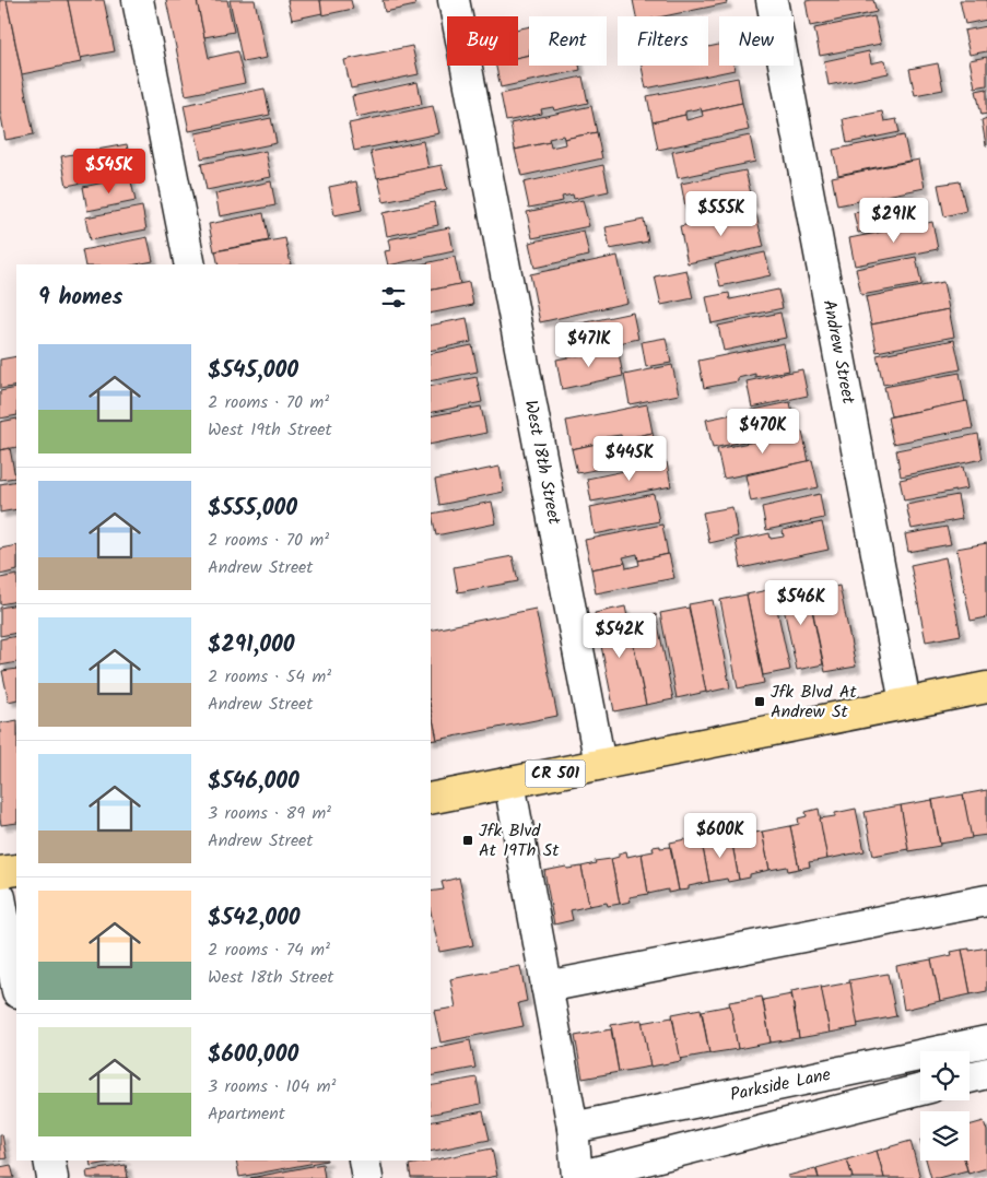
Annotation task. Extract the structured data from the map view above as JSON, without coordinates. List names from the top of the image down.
{
  "streets": {
    "main road": ["CR 501"],
    "street": ["Andrew Street", "West 18th Street", "Parkside Lane"]
  },
  "crossings": [
    ["Andrew Street", "CR 501"],
    ["West 18th Street", "CR 501"]
  ],
  "places": {
    "transit": ["Jfk Blvd At Andrew St", "Jfk Blvd At 19Th St"]
  },
  "page": {
    "chip": [
      "Buy",
      "Rent",
      "Filters",
      "New"
    ],
    "price": [
      "$545K",
      "$555K",
      "$291K",
      "$471K",
      "$470K",
      "$445K",
      "$546K",
      "$542K",
      "$600K"
    ],
    "heading": "9 homes",
    "list": [
      {
        "name": "$545,000",
        "note": "2 rooms · 70 m² · West 19th Street"
      },
      {
        "name": "$555,000",
        "note": "2 rooms · 70 m² · Andrew Street"
      },
      {
        "name": "$291,000",
        "note": "2 rooms · 54 m² · Andrew Street"
      },
      {
        "name": "$546,000",
        "note": "3 rooms · 89 m² · Andrew Street"
      },
      {
        "name": "$542,000",
        "note": "2 rooms · 74 m² · West 18th Street"
      },
      {
        "name": "$600,000",
        "note": "3 rooms · 104 m² · Apartment"
      }
    ]
  }
}
